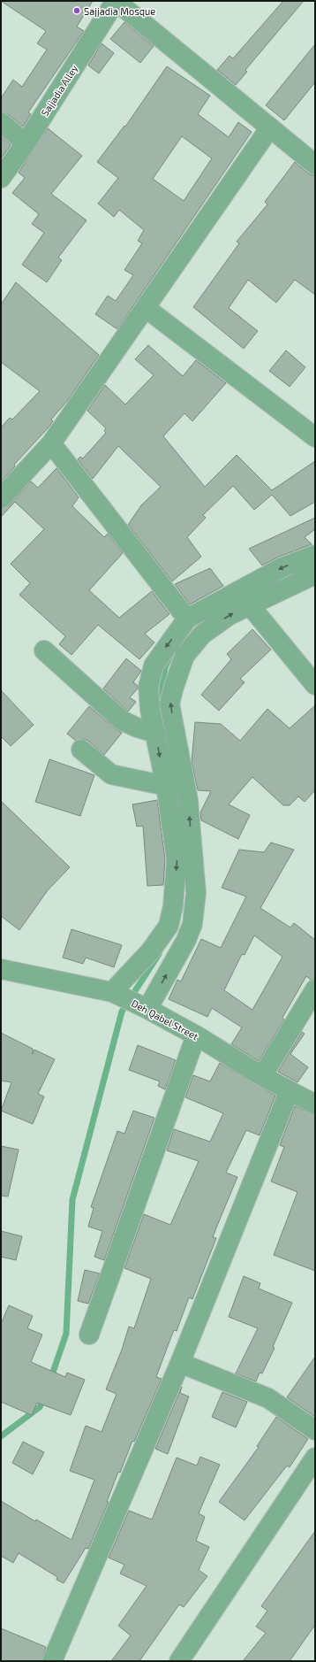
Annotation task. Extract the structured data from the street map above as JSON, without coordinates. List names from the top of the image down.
{
  "streets": {
    "street": ["Sajjadia Alley", "Deh Qabel Street"]
  },
  "places": ["Sajjadia Mosque"]
}
